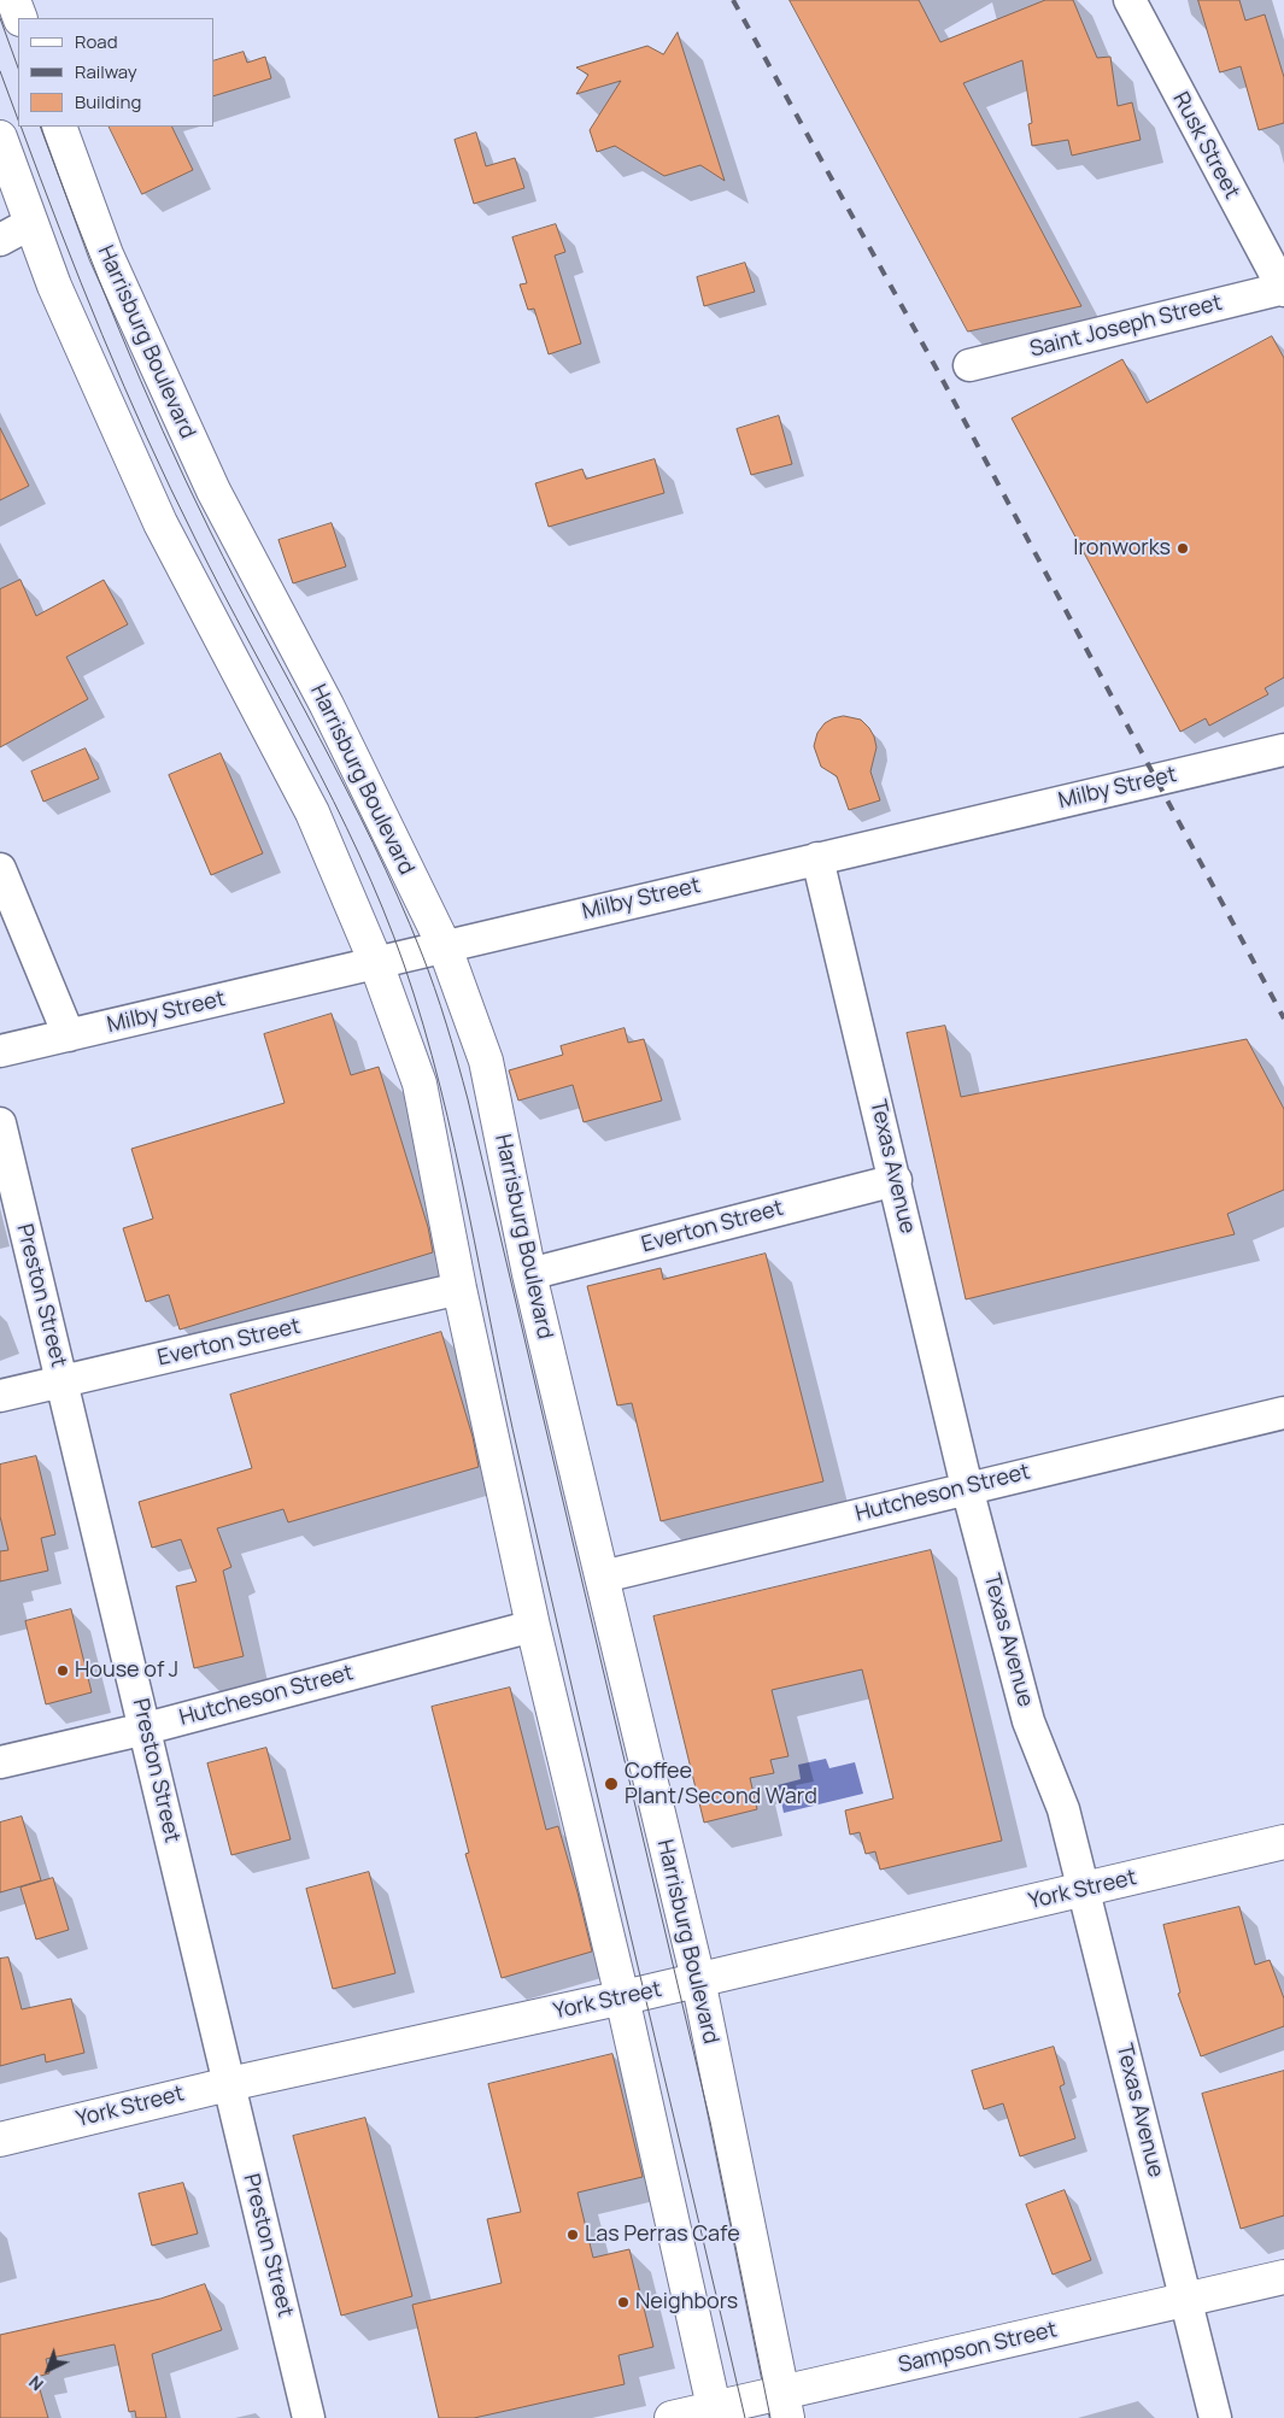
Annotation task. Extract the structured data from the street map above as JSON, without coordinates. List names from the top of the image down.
{
  "streets": {
    "main road": ["Harrisburg Boulevard", "York Street", "Sampson Street"],
    "street": [
      "Rusk Street",
      "Saint Joseph Street",
      "Milby Street",
      "Texas Avenue",
      "Everton Street",
      "Preston Street",
      "Hutcheson Street"
    ]
  },
  "crossings": [
    ["Rusk Street", "Saint Joseph Street"],
    ["Harrisburg Boulevard", "Milby Street"],
    ["Harrisburg Boulevard", "Everton Street"],
    ["Harrisburg Boulevard", "Hutcheson Street"],
    ["Harrisburg Boulevard", "York Street"],
    ["Harrisburg Boulevard", "Sampson Street"],
    ["Milby Street", "Texas Avenue"],
    ["Texas Avenue", "Everton Street"],
    ["Texas Avenue", "Hutcheson Street"],
    ["Texas Avenue", "York Street"],
    ["Texas Avenue", "Sampson Street"],
    ["Everton Street", "Preston Street"],
    ["Preston Street", "Hutcheson Street"],
    ["Preston Street", "York Street"]
  ],
  "places": [
    "Ironworks",
    "House of J",
    "Coffee Plant/Second Ward",
    "Las Perras Cafe",
    "Neighbors"
  ],
  "legend": ["Road", "Railway", "Building"],
  "north": "bottom left"
}
